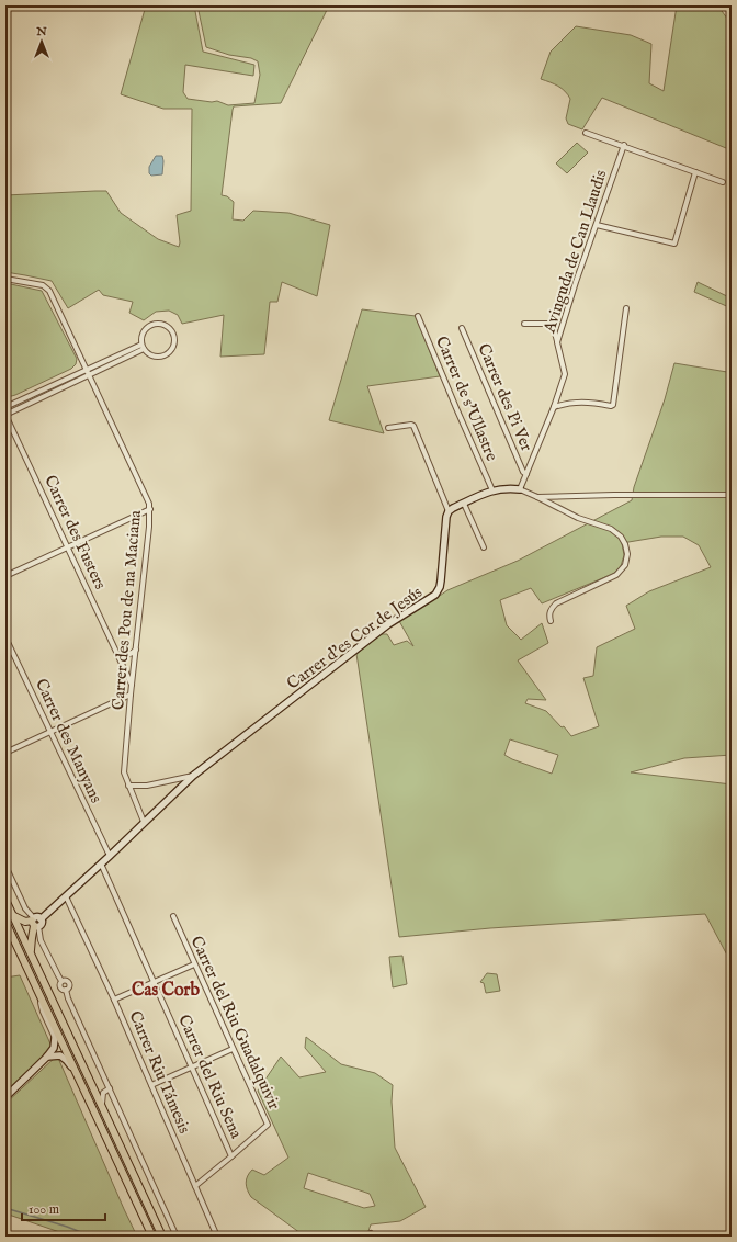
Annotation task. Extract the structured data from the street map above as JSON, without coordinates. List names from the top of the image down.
{
  "streets": {
    "street": [
      "Avinguda de Can Llaudis",
      "Carrer des Pi Ver",
      "Carrer de s'Ullastre",
      "Carrer des Fusters",
      "Carrer des Pou de na Maciana",
      "Carrer d'es Cor de Jesús",
      "Carrer des Manyans",
      "Carrer del Riu Guadalquivir",
      "Carrer Riu Támesis",
      "Carrer del Riu Sena"
    ]
  },
  "crossings": [
    ["Avinguda de Can Llaudis", "Carrer des Pi Ver"],
    ["Carrer des Fusters", "Carrer des Pou de na Maciana"],
    ["Carrer des Pou de na Maciana", "Carrer d'es Cor de Jesús"],
    ["Carrer d'es Cor de Jesús", "Carrer des Manyans"],
    ["Carrer d'es Cor de Jesús", "Carrer Riu Támesis"],
    ["Carrer d'es Cor de Jesús", "Carrer del Riu Sena"],
    ["Carrer del Riu Guadalquivir", "Carrer Riu Támesis"],
    ["Carrer del Riu Guadalquivir", "Carrer del Riu Sena"]
  ],
  "districts": ["Cas Corb"],
  "scale_bar": "100 m",
  "north": "top"
}
